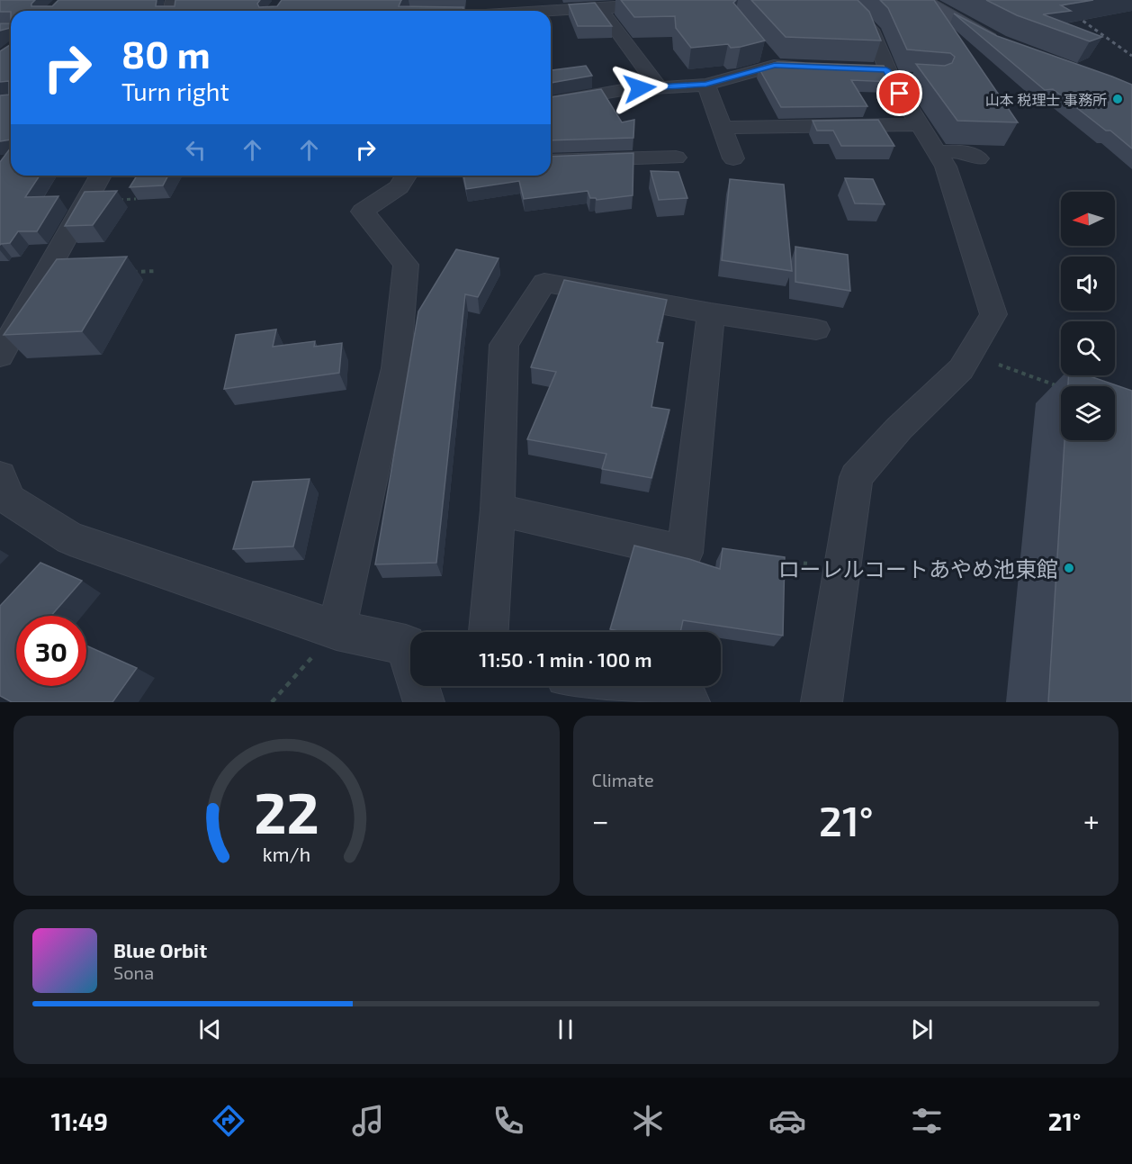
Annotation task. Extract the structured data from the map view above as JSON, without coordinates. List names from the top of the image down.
{
  "places": ["山本 税理士 事務所", "ローレルコートあやめ池東館"],
  "north": "left",
  "page": {
    "turn": ["80 m", "Turn right"],
    "limit": "30",
    "trip": "11:50 · 1 min · 100 m",
    "tile": "Climate",
    "heat": ["−", "21°", "+"],
    "song": ["Blue Orbit", "Sona"],
    "tabs": ["11:49", "21°"],
    "gauge": ["22", "km/h"]
  }
}
